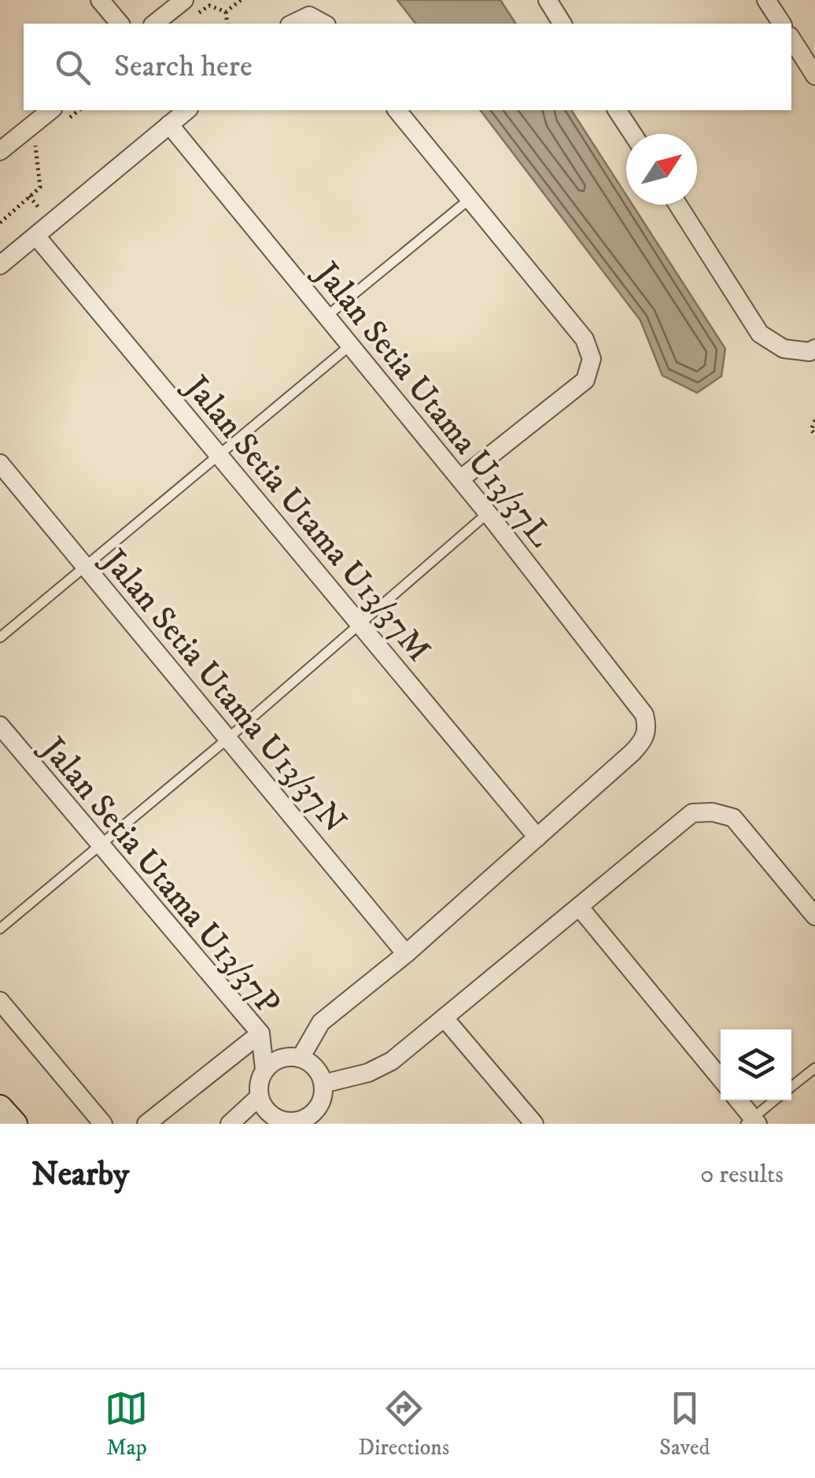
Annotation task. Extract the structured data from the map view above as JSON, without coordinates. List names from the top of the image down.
{
  "streets": {
    "street": [
      "Jalan Setia Utama U13/37L",
      "Jalan Setia Utama U13/37M",
      "Jalan Setia Utama U13/37N",
      "Jalan Setia Utama U13/37P"
    ]
  },
  "crossings": [
    ["Jalan Setia Utama U13/37L", "Jalan Setia Utama U13/37M"]
  ],
  "north": "top right",
  "page": {
    "search": "Search here",
    "heading": ["Nearby", "0 results"],
    "nav": ["Map", "Directions", "Saved"]
  }
}
